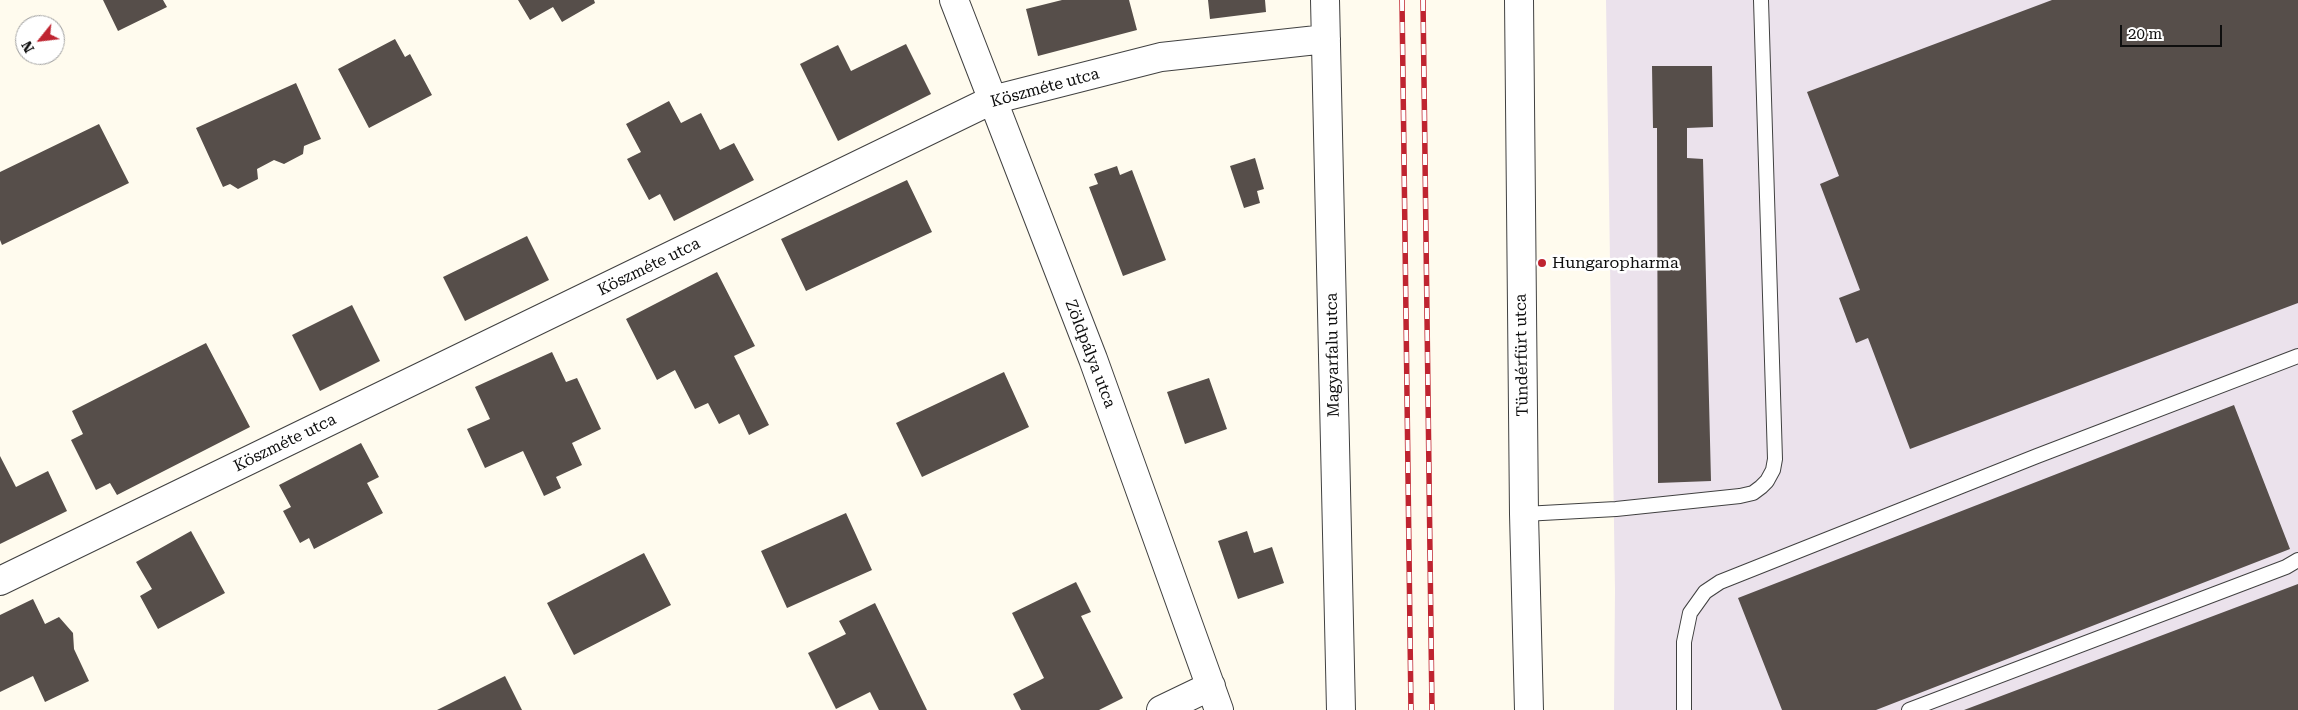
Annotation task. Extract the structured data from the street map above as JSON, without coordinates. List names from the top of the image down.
{
  "streets": {
    "street": [
      "Köszméte utca",
      "Zöldpálya utca",
      "Magyarfalu utca",
      "Tündérfürt utca"
    ]
  },
  "crossings": [
    ["Köszméte utca", "Zöldpálya utca"],
    ["Köszméte utca", "Magyarfalu utca"]
  ],
  "places": ["Hungaropharma"],
  "scale_bar": "20 m",
  "north": "bottom left"
}
